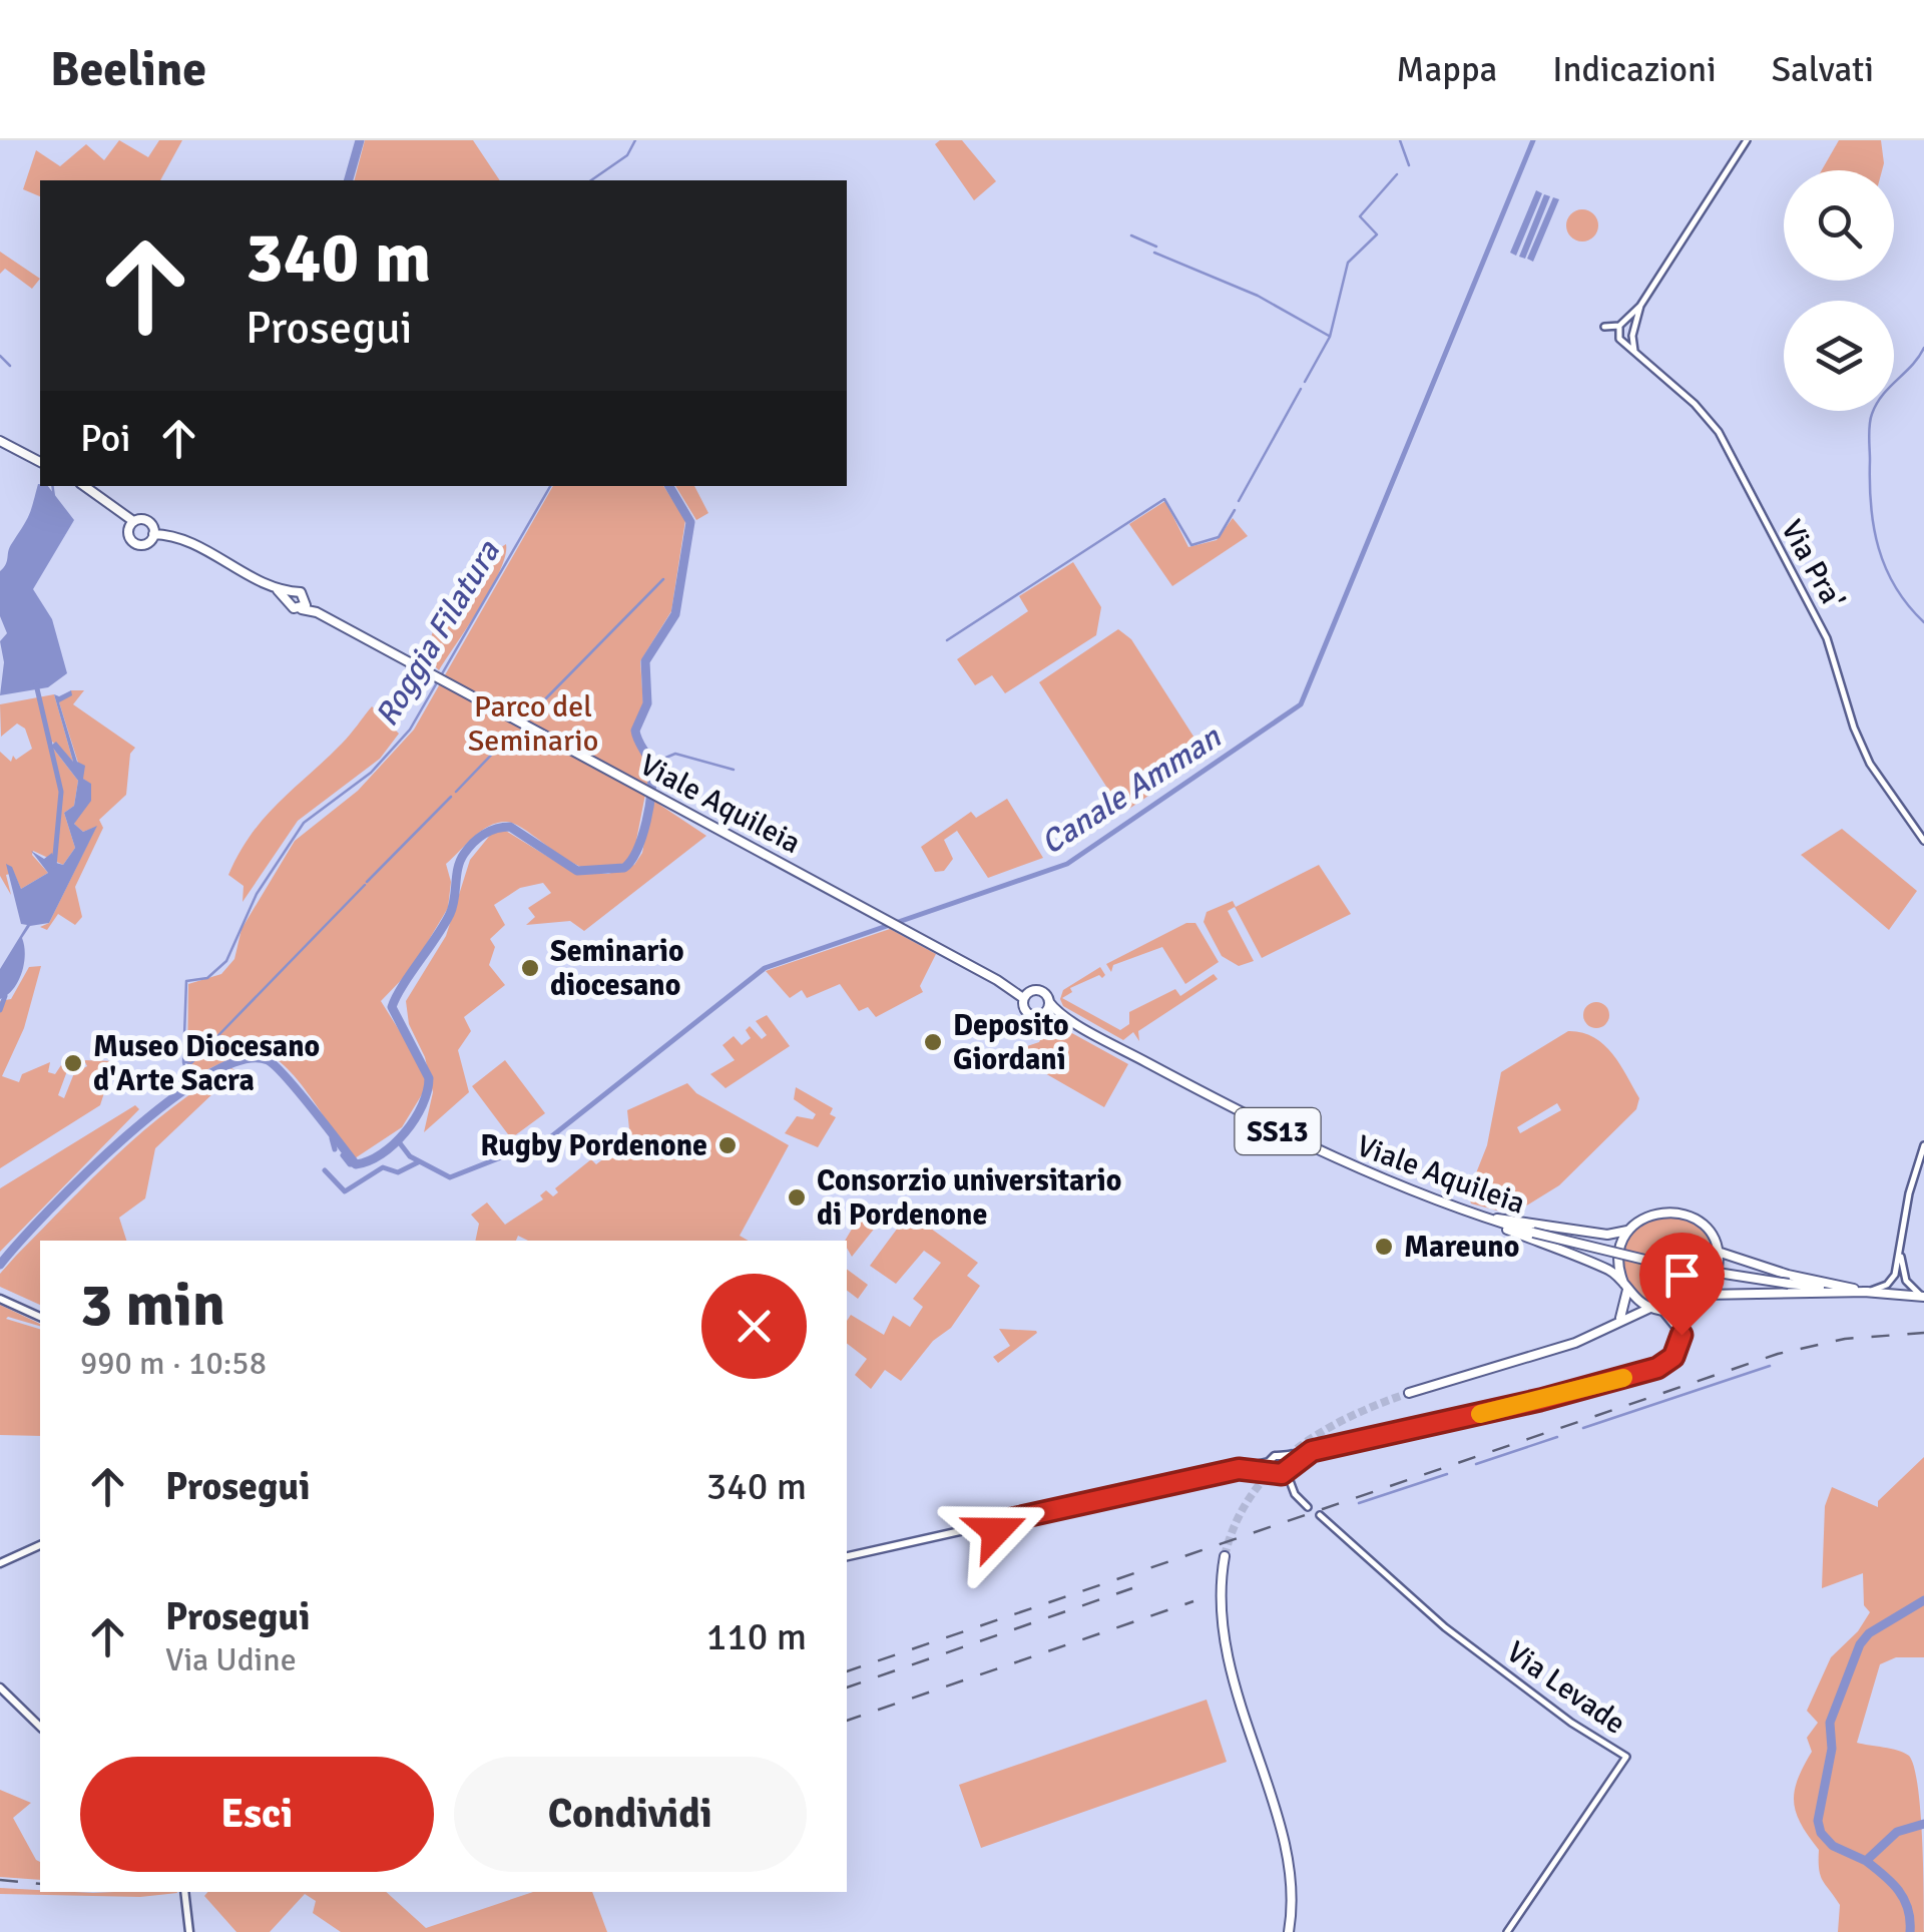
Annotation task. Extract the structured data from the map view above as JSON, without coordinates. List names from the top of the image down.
{
  "streets": {
    "main road": ["Viale Aquileia", "SS13"],
    "street": ["Via Pra'", "Via Levade"]
  },
  "water": ["Roggia Filatura", "Canale Amman"],
  "parks": ["Parco del Seminario"],
  "places": [
    "Seminario diocesano",
    "Deposito Giordani",
    "Museo Diocesano d'Arte Sacra",
    "Rugby Pordenone",
    "Consorzio universitario di Pordenone",
    "Mareuno"
  ],
  "page": {
    "header": "Beeline",
    "nav": ["Mappa", "Indicazioni", "Salvati"],
    "turn": ["340 m", "Prosegui"],
    "then": "Poi",
    "heading": ["3 min", "990 m · 10:58"],
    "list": [
      {
        "name": "Prosegui",
        "value": "340 m"
      },
      {
        "name": "Prosegui",
        "note": "Via Udine",
        "value": "110 m"
      }
    ],
    "buttons": ["Esci", "Condividi"]
  }
}
